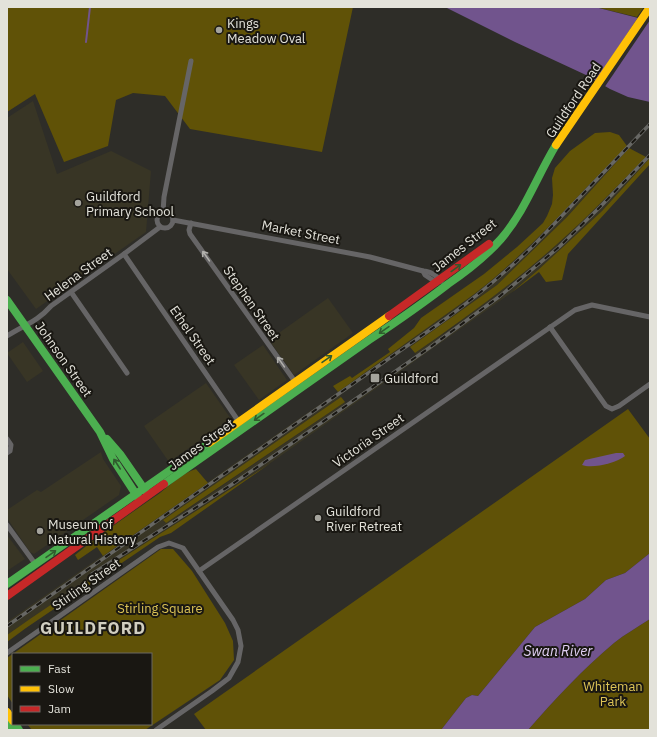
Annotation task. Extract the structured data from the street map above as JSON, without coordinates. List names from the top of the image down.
{
  "streets": {
    "main road": ["Guildford Road", "James Street", "Johnson Street"],
    "street": [
      "Market Street",
      "Helena Street",
      "Stephen Street",
      "Ethel Street",
      "Victoria Street",
      "Stirling Street"
    ]
  },
  "crossings": [
    ["Guildford Road", "James Street"],
    ["Market Street", "James Street"],
    ["Market Street", "Helena Street"],
    ["Market Street", "Stephen Street"],
    ["James Street", "Stephen Street"],
    ["James Street", "Ethel Street"],
    ["James Street", "Johnson Street"],
    ["Helena Street", "Ethel Street"],
    ["Helena Street", "Johnson Street"],
    ["Victoria Street", "Stirling Street"]
  ],
  "one_way": ["Stephen Street"],
  "districts": ["GUILDFORD"],
  "water": ["Swan River"],
  "parks": ["Stirling Square", "Whiteman Park"],
  "places": {
    "other": [
      "Kings Meadow Oval",
      "Guildford Primary School",
      "Guildford River Retreat",
      "Museum of Natural History"
    ],
    "transit": ["Guildford"]
  },
  "legend": ["Fast", "Slow", "Jam"]
}
